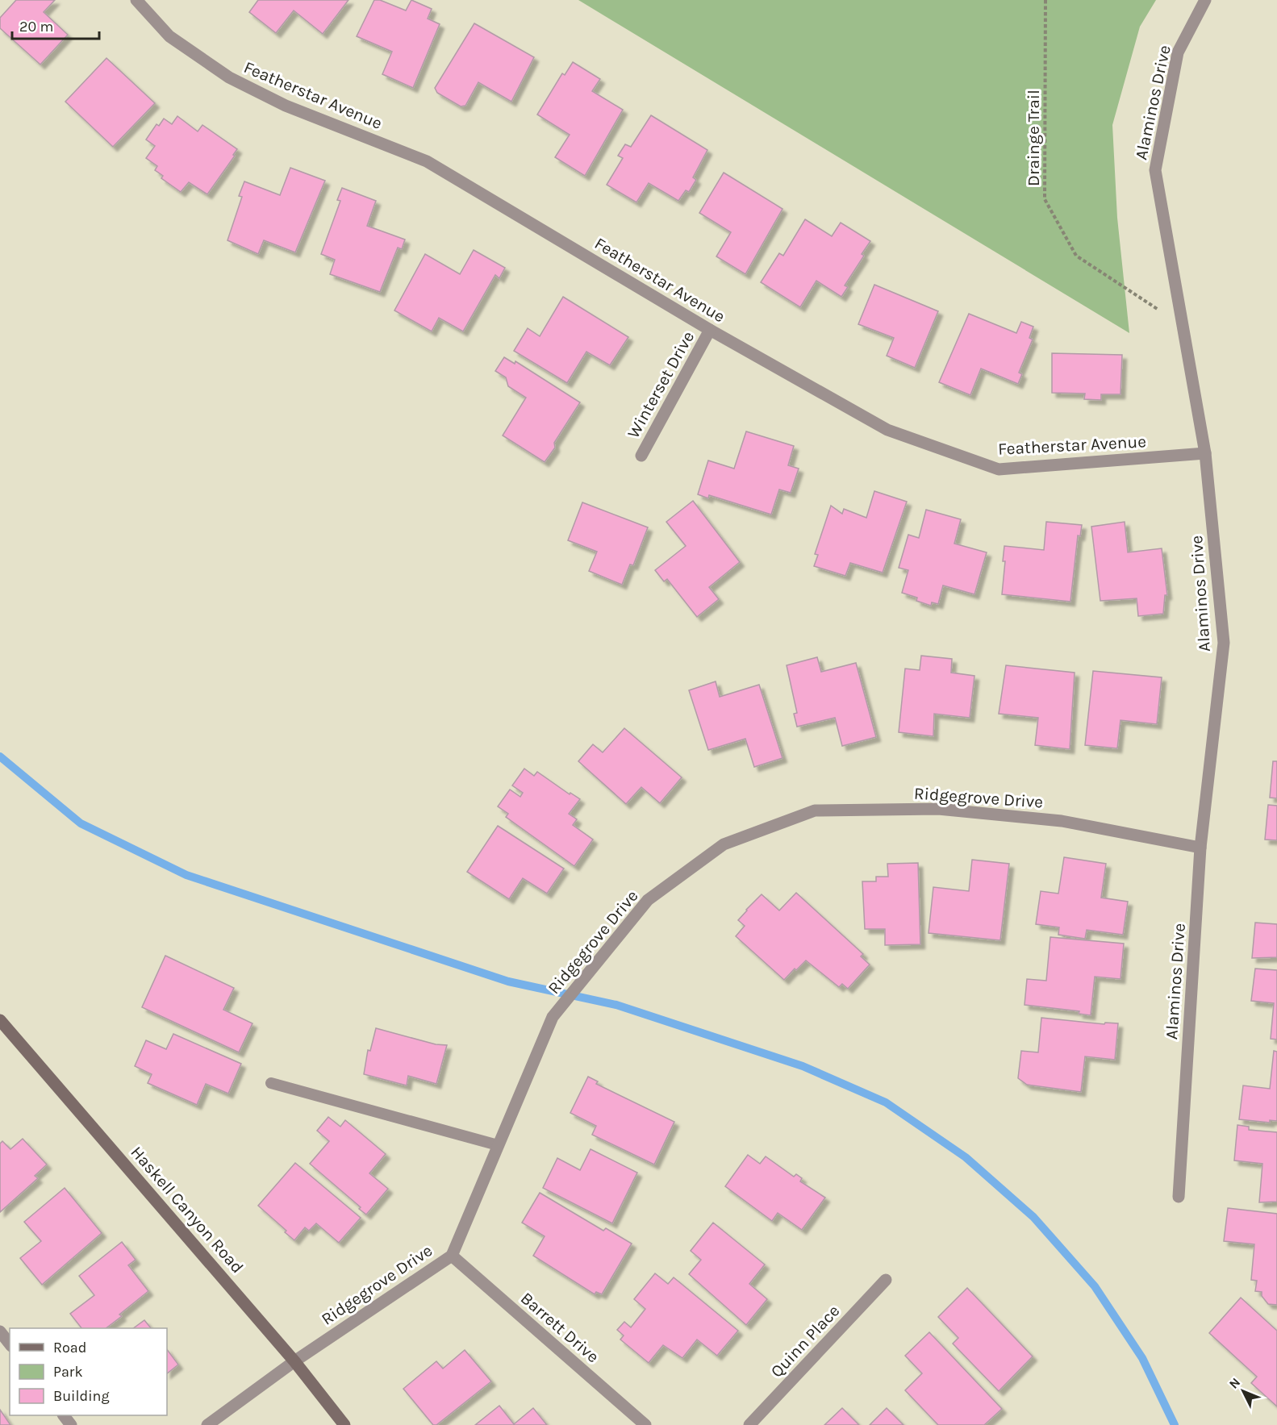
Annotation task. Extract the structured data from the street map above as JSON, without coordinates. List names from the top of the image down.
{
  "streets": {
    "main road": ["Haskell Canyon Road"],
    "street": [
      "Featherstar Avenue",
      "Alaminos Drive",
      "Winterset Drive",
      "Ridgegrove Drive",
      "Barrett Drive",
      "Quinn Place"
    ],
    "path": ["Drainge Trail"]
  },
  "crossings": [
    ["Featherstar Avenue", "Alaminos Drive"],
    ["Featherstar Avenue", "Winterset Drive"],
    ["Alaminos Drive", "Drainge Trail"],
    ["Alaminos Drive", "Ridgegrove Drive"],
    ["Ridgegrove Drive", "Haskell Canyon Road"],
    ["Ridgegrove Drive", "Barrett Drive"]
  ],
  "legend": ["Road", "Park", "Building"],
  "scale_bar": "20 m",
  "north": "top left"
}
